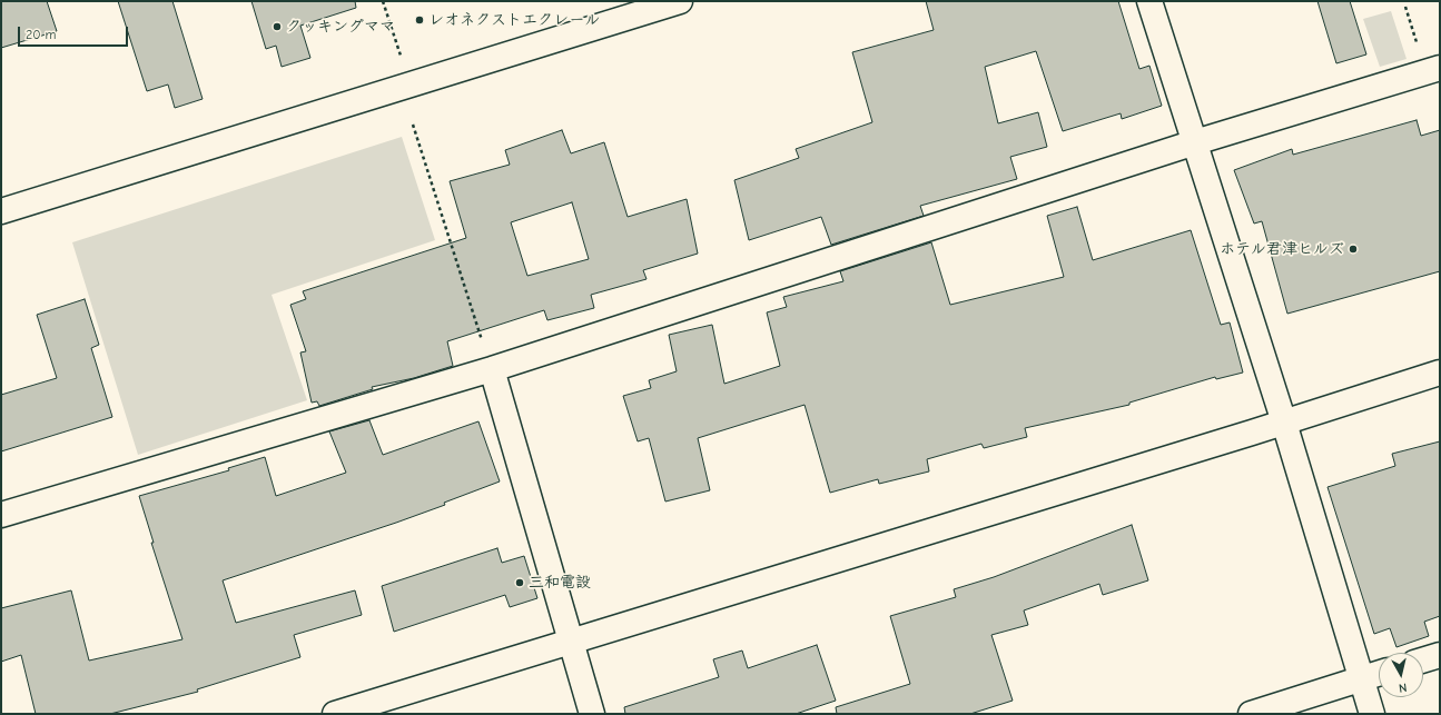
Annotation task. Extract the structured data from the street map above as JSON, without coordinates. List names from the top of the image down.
{
  "places": [
    "レオネクストエクレール",
    "クッキングママ",
    "ホテル君津ヒルズ",
    "三和電設"
  ],
  "scale_bar": "20 m",
  "north": "bottom"
}
